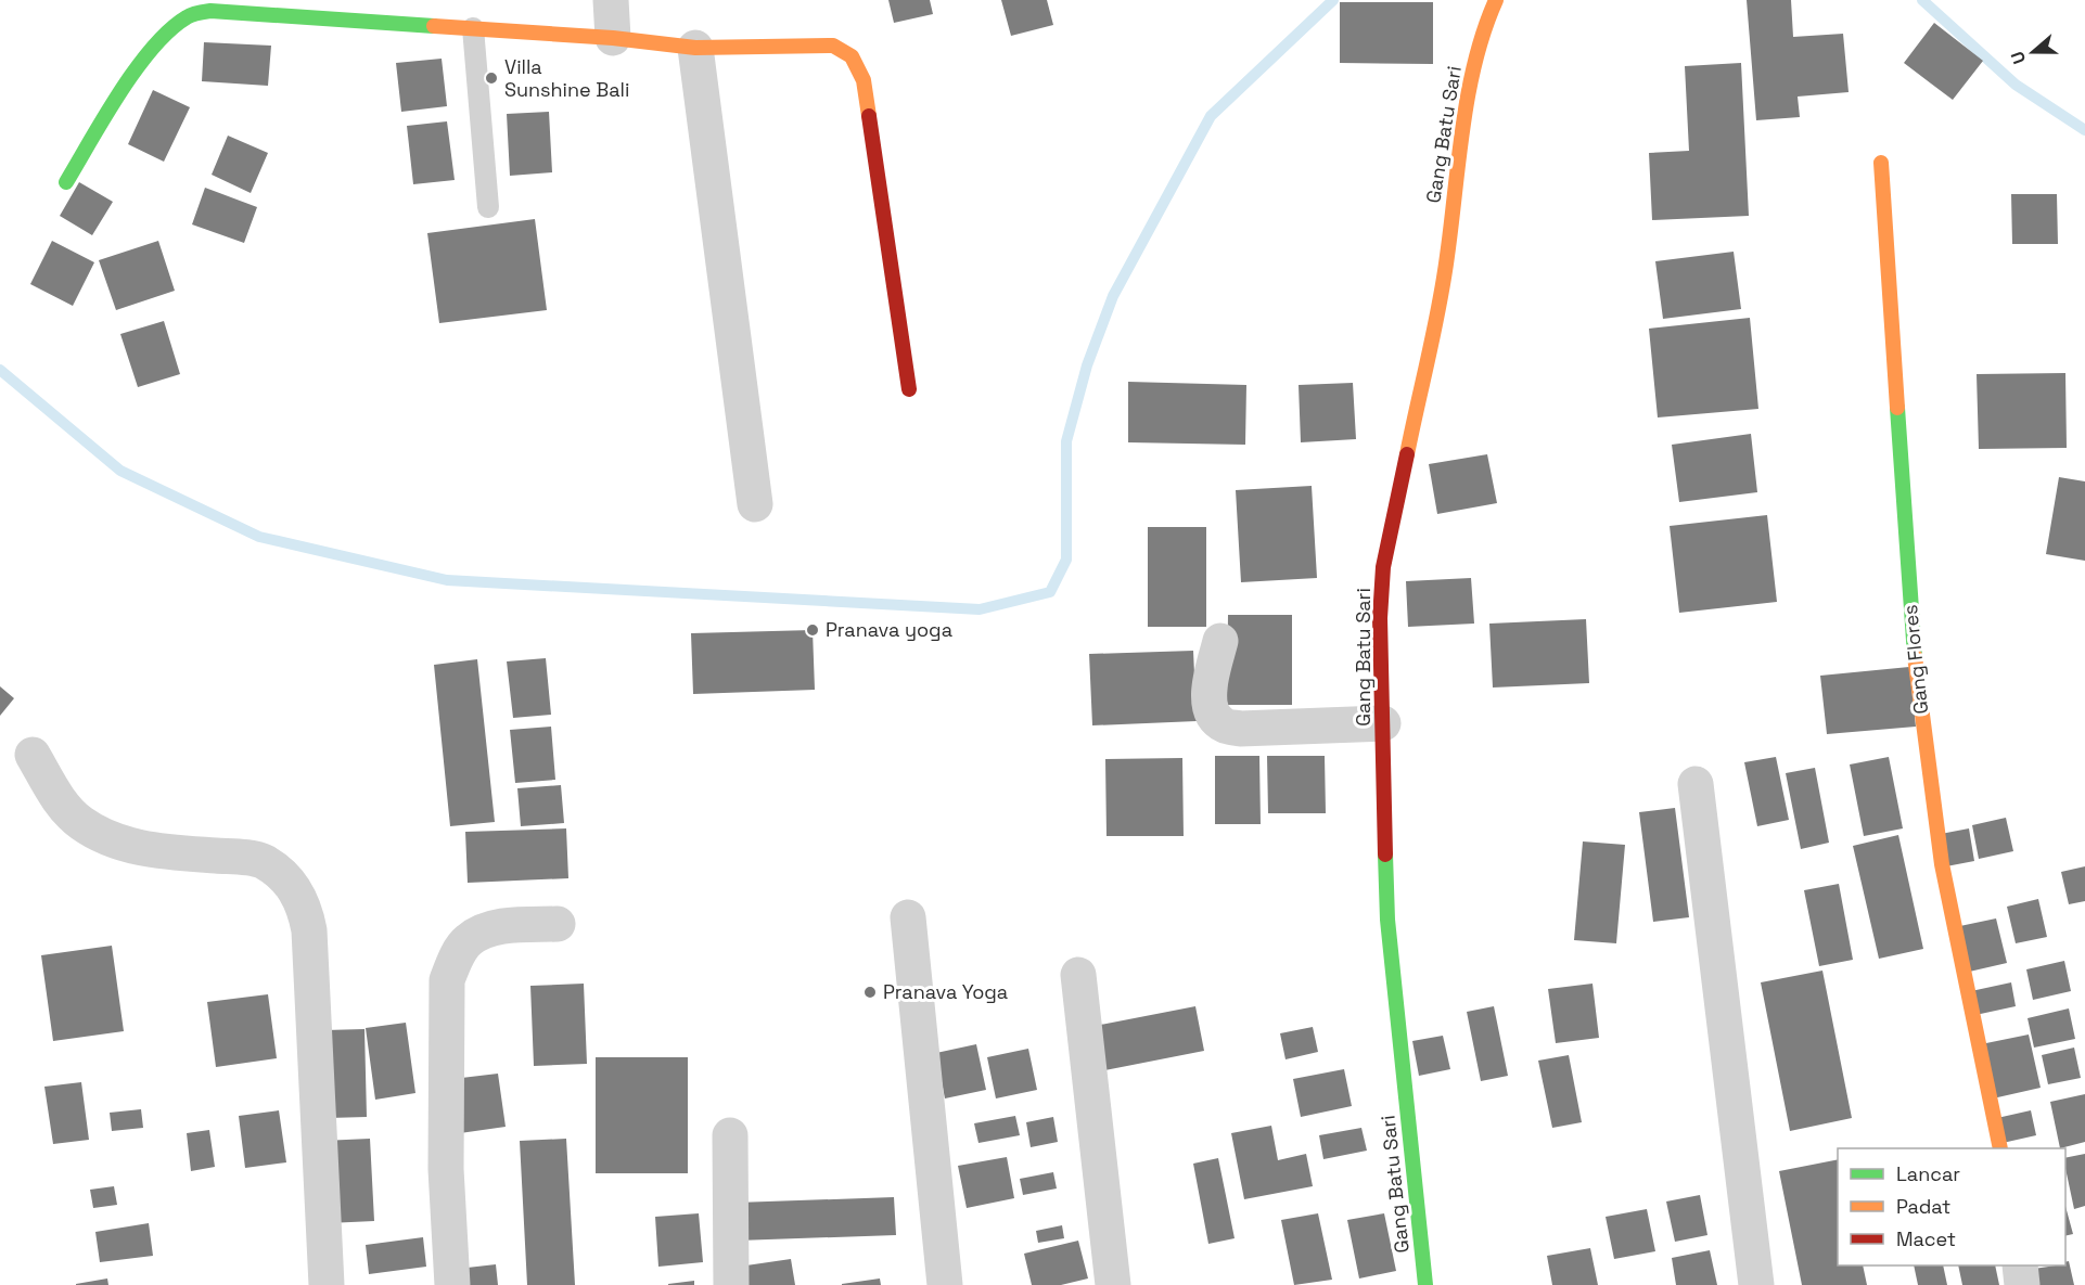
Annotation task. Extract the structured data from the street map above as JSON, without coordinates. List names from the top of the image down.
{
  "streets": {
    "street": ["Gang Batu Sari", "Gang Flores"]
  },
  "places": ["Villa Sunshine Bali", "Pranava yoga", "Pranava Yoga"],
  "legend": ["Lancar", "Padat", "Macet"],
  "north": "left"
}
